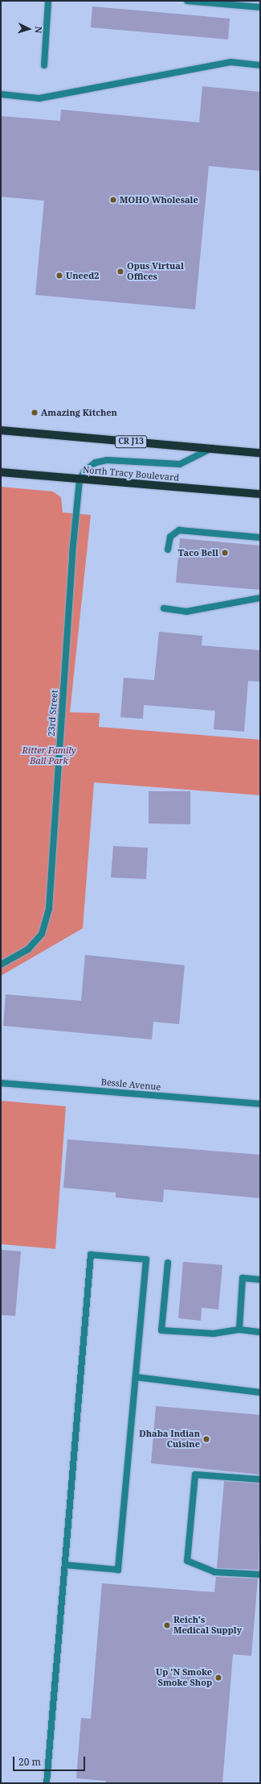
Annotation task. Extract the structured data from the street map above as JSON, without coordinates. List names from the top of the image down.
{
  "streets": {
    "main road": ["CR J13", "North Tracy Boulevard"],
    "street": ["23rd Street", "Bessle Avenue"]
  },
  "crossings": [
    ["North Tracy Boulevard", "23rd Street"]
  ],
  "parks": ["Ritter Family Ball Park"],
  "places": [
    "MOHO Wholesale",
    "Opus Virtual Offices",
    "Uneed2",
    "Amazing Kitchen",
    "Taco Bell",
    "Dhaba Indian Cuisine",
    "Reich's Medical Supply",
    "Up 'N Smoke Smoke Shop"
  ],
  "scale_bar": "20 m",
  "north": "right"
}
